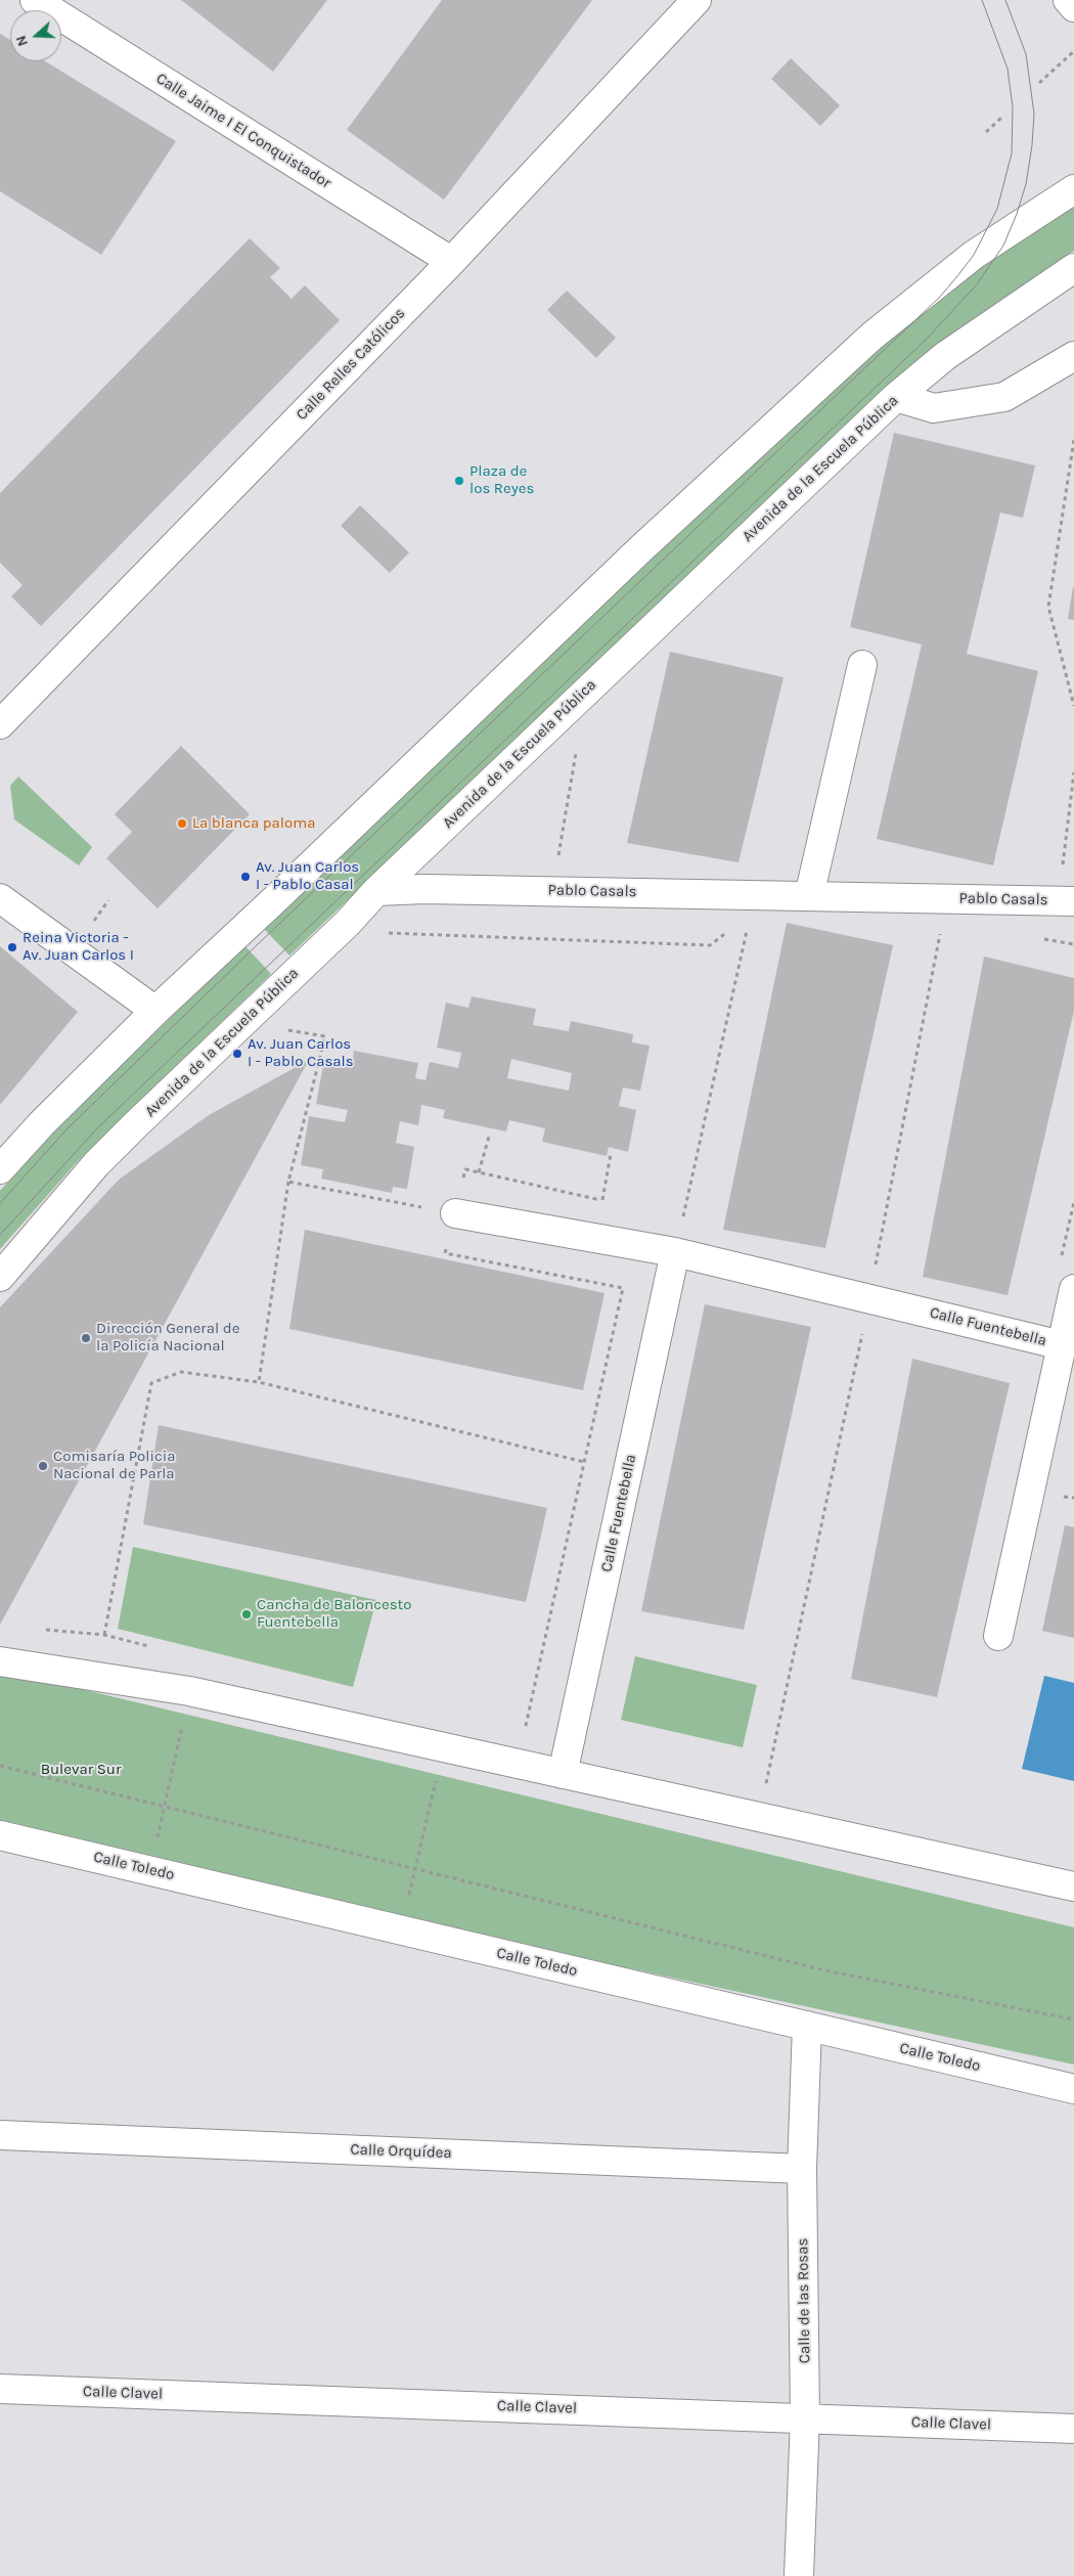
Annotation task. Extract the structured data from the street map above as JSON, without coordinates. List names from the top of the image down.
{
  "streets": {
    "street": [
      "Calle Jaime I El Conquistador",
      "Calle Relles Católicos",
      "Avenida de la Escuela Pública",
      "Pablo Casals",
      "Calle Fuentebella",
      "Calle Toledo",
      "Calle Orquídea",
      "Calle de las Rosas",
      "Calle Clavel"
    ]
  },
  "crossings": [
    ["Calle Jaime I El Conquistador", "Calle Relles Católicos"],
    ["Avenida de la Escuela Pública", "Pablo Casals"],
    ["Calle Toledo", "Calle de las Rosas"],
    ["Calle Orquídea", "Calle de las Rosas"],
    ["Calle de las Rosas", "Calle Clavel"]
  ],
  "parks": ["Bulevar Sur"],
  "places": [
    "Plaza de los Reyes",
    "La blanca paloma",
    "Av. Juan Carlos I - Pablo Casal",
    "Reina Victoria - Av. Juan Carlos I",
    "Av. Juan Carlos I - Pablo Casals",
    "Dirección General de la Policía Nacional",
    "Comisaría Policia Nacional de Parla",
    "Cancha de Baloncesto Fuentebella"
  ],
  "north": "left"
}
